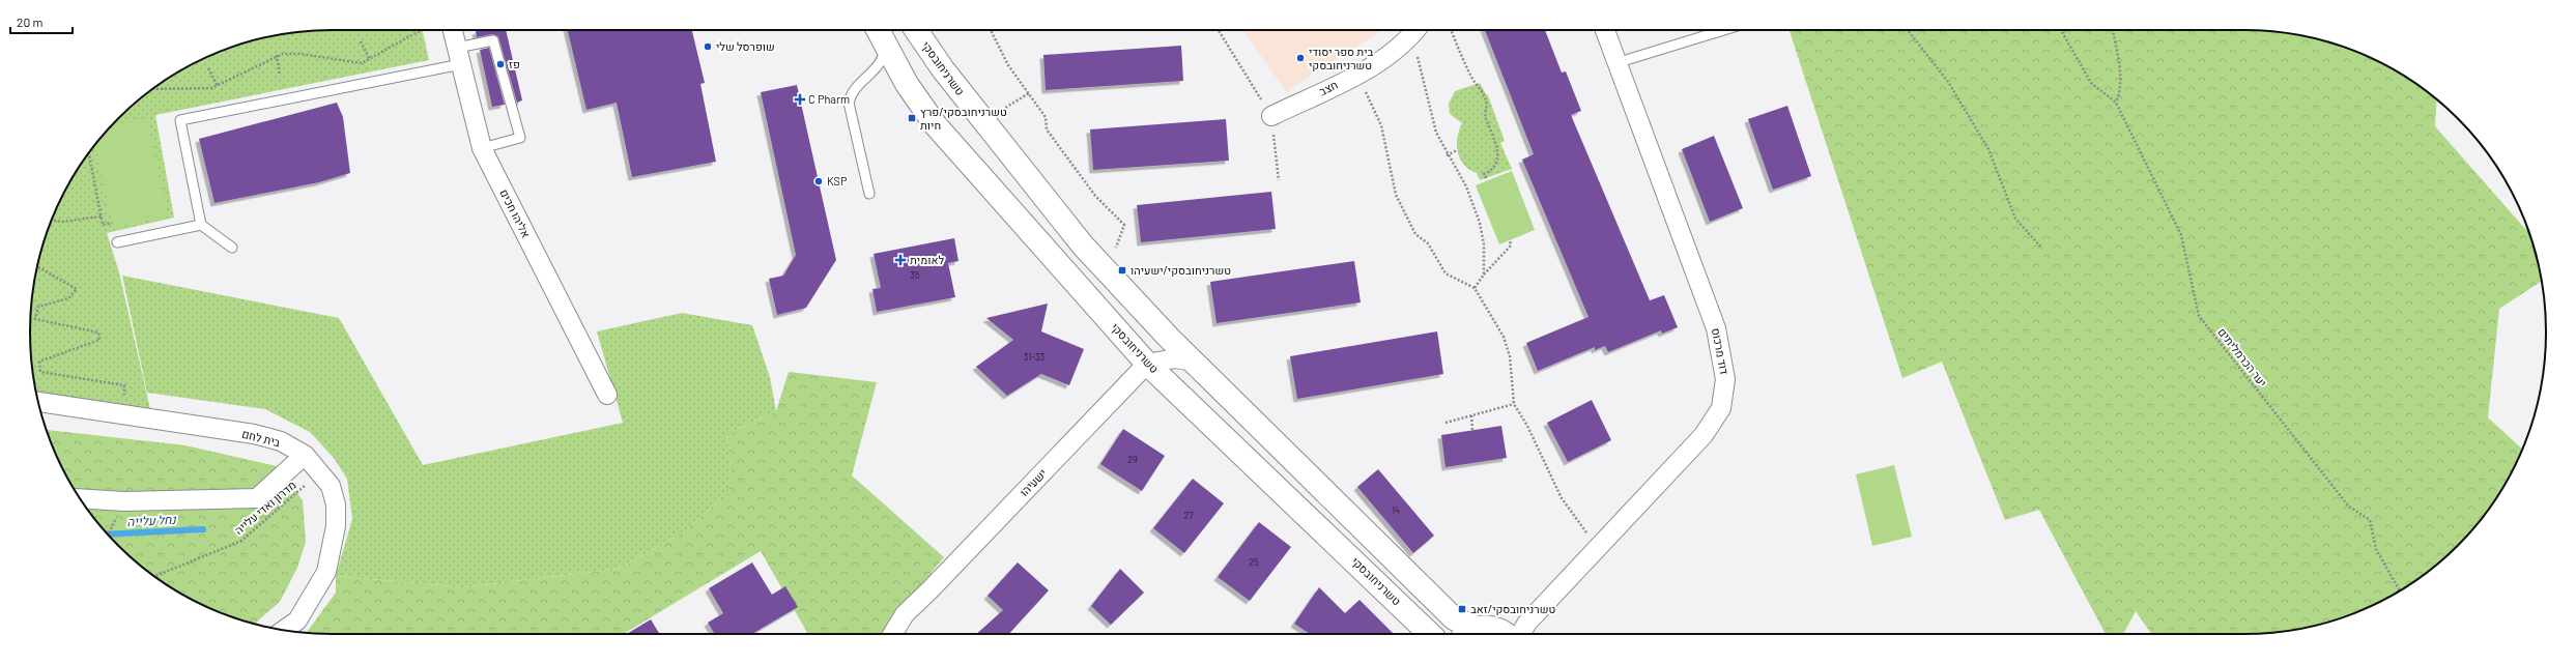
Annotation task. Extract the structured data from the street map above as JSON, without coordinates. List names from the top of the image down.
{
  "streets": {
    "street": [
      "טשרניחובסקי",
      "חצב",
      "אליהו חכים",
      "דוד מרכוס",
      "בית לחם",
      "ישעיהו"
    ],
    "path": ["יער הכרמליתים", "מדרון ואדי עלייה"]
  },
  "crossings": [
    ["טשרניחובסקי", "דוד מרכוס"],
    ["טשרניחובסקי", "ישעיהו"],
    ["בית לחם", "מדרון ואדי עלייה"]
  ],
  "water": ["נחל עלייה"],
  "places": {
    "other": [
      "שופרסל שלי",
      "בית ספר יסודי טשרניחובסקי",
      "פז",
      "KSP"
    ],
    "health": ["C Pharm", "לאומית"],
    "transit": ["טשרניחובסקי/פרץ חיות", "טשרניחובסקי/ישעיהו", "טשרניחובסקי/זאב"]
  },
  "house_numbers": [
    "35",
    "31-33",
    "29",
    "14",
    "27",
    "25"
  ],
  "scale_bar": "20 m"
}
